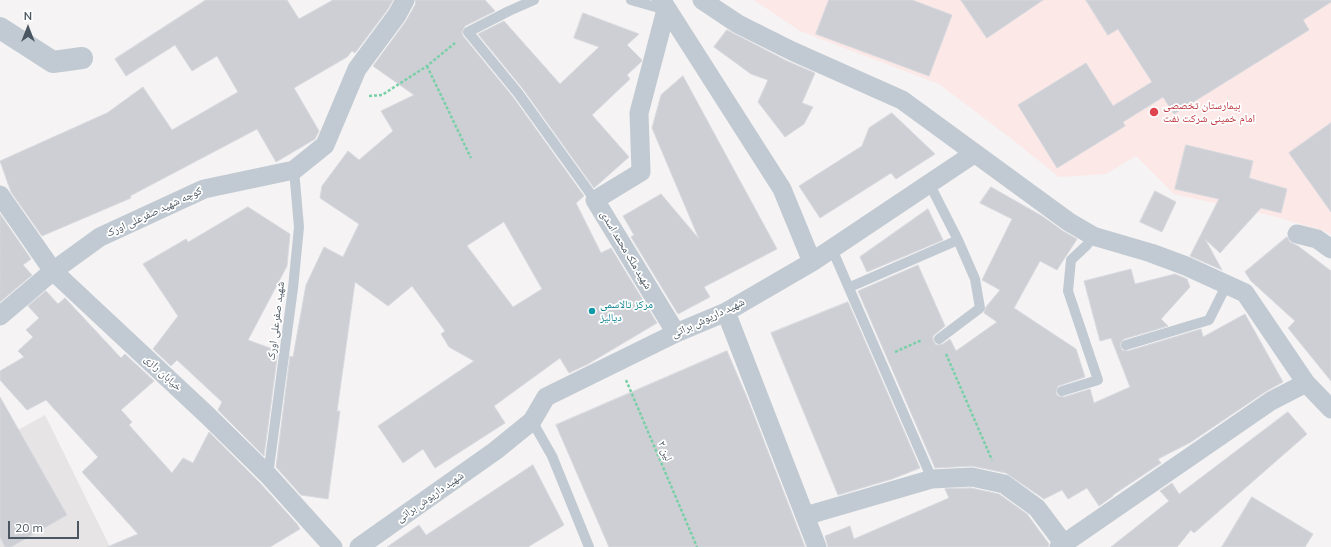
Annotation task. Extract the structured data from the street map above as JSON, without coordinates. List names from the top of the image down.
{
  "streets": {
    "street": [
      "کوچه شهید صفرعلی اورک",
      "شهید ملک محمد اسدی",
      "شهید داریوش براتی",
      "خیابان رازی"
    ],
    "lane": ["شهید صفرعلی اورک"],
    "path": ["لين ۲"]
  },
  "crossings": [
    ["کوچه شهید صفرعلی اورک", "شهید صفرعلی اورک"],
    ["کوچه شهید صفرعلی اورک", "خیابان رازی"],
    ["شهید ملک محمد اسدی", "شهید داریوش براتی"],
    ["شهید داریوش براتی", "لين ۲"],
    ["شهید صفرعلی اورک", "خیابان رازی"]
  ],
  "places": ["بیمارستان تخصصی امام خمینی شرکت نفت", "مرکز تالاسمی دیالیز"],
  "scale_bar": "20 m",
  "north": "top"
}
